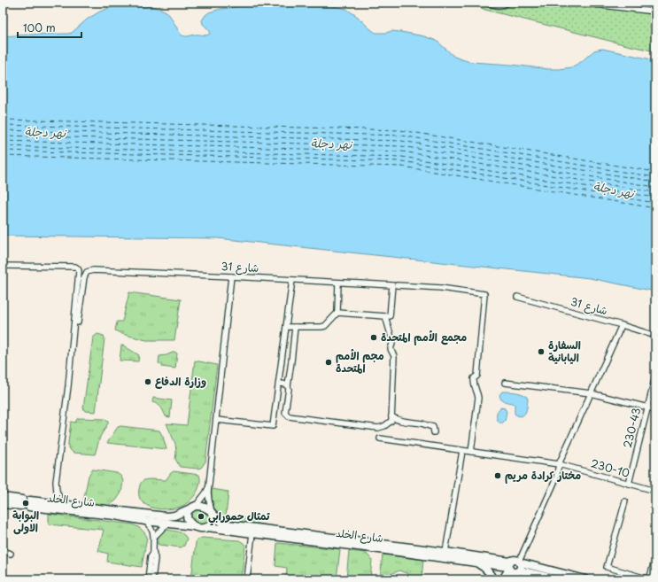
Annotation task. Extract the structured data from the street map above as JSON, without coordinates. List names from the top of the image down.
{
  "streets": {
    "main road": ["شارع الخلد"],
    "street": ["شارع 31", "230-43", "230-10"]
  },
  "crossings": [
    ["شارع 31", "230-10"],
    ["230-43", "230-10"]
  ],
  "water": ["نهر دجلة"],
  "places": [
    "مجمع الأمم المتحدة",
    "السفارة اليابانية",
    "مجم الأمم المتحدة",
    "وزارة الدفاع",
    "مختار كرادة مريم",
    "البوابة الاولى",
    "تمثال حمورابي"
  ],
  "scale_bar": "100 m"
}
